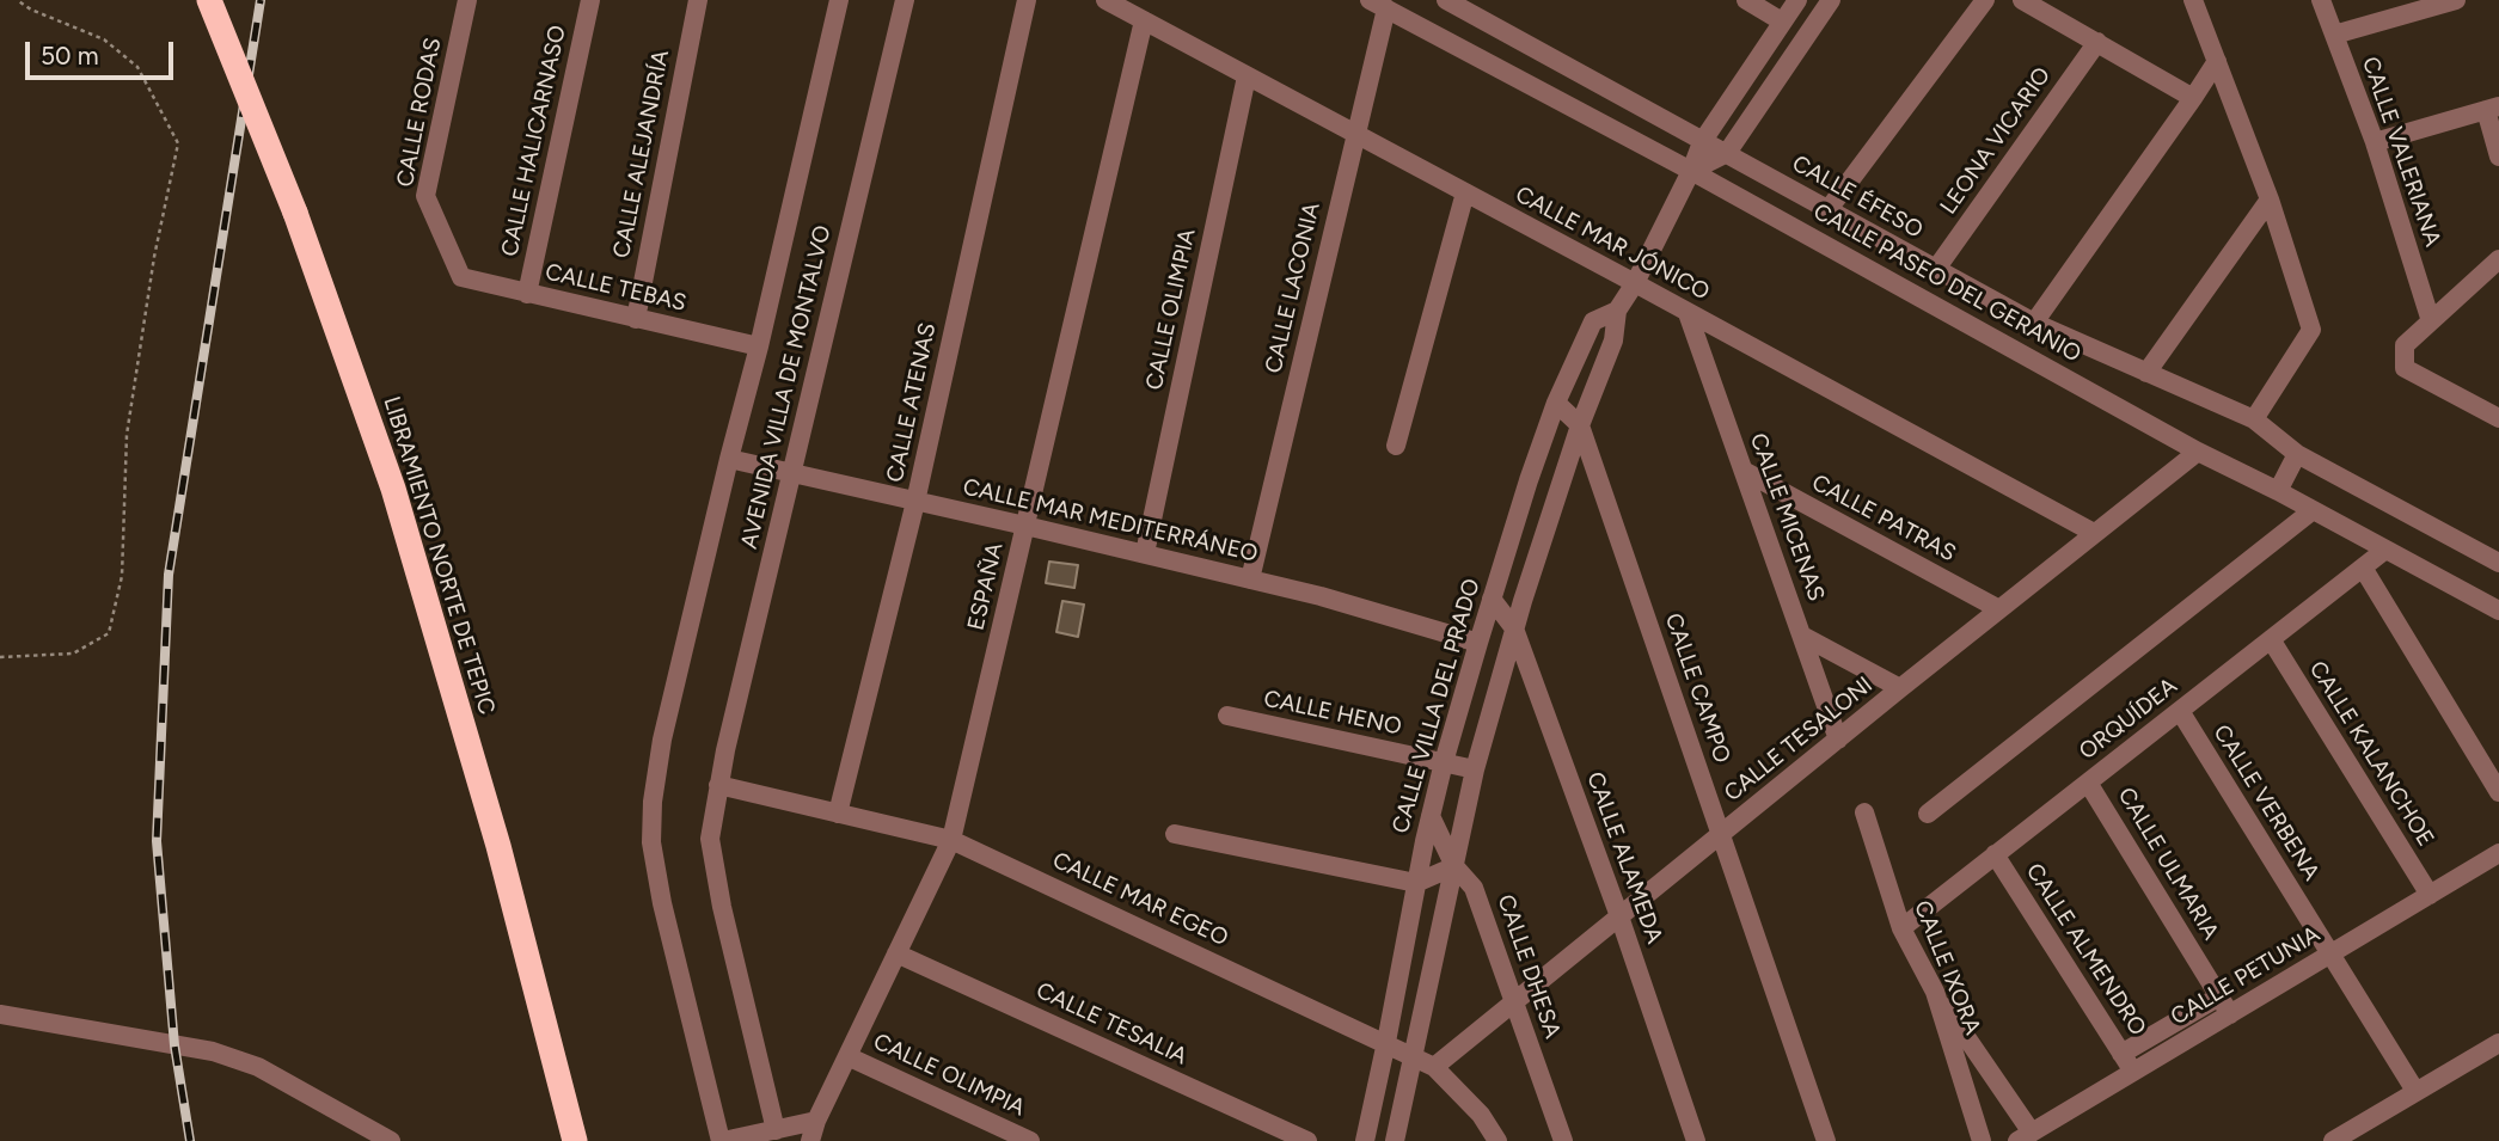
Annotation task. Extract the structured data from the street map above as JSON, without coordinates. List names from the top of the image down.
{
  "streets": {
    "highway": ["LIBRAMIENTO NORTE DE TEPIC"],
    "street": [
      "CALLE RODAS",
      "CALLE HALICARNASO",
      "LEONA VICARIO",
      "CALLE VALERIANA",
      "CALLE ALEJANDRÍA",
      "CALLE ÉFESO",
      "CALLE MAR JÓNICO",
      "CALLE PASEO DEL GERANIO",
      "CALLE TEBAS",
      "CALLE LACONIA",
      "CALLE OLIMPIA",
      "AVENIDA VILLA DE MONTALVO",
      "CALLE ATENAS",
      "CALLE MICENAS",
      "CALLE PATRAS",
      "CALLE MAR MEDITERRÁNEO",
      "ESPAÑA",
      "CALLE CAMPO",
      "CALLE VILLA DEL PRADO",
      "CALLE HENO",
      "ORQUÍDEA",
      "CALLE TESALONI",
      "CALLE KALANCHOE",
      "CALLE VERBENA",
      "CALLE ALAMEDA",
      "CALLE ULMARIA",
      "CALLE MAR EGEO",
      "CALLE ALMENDRO",
      "CALLE DHESA",
      "CALLE IXORA",
      "CALLE PETUNIA",
      "CALLE TESALIA"
    ]
  },
  "crossings": [
    ["CALLE RODAS", "CALLE TEBAS"],
    ["CALLE HALICARNASO", "CALLE TEBAS"],
    ["LEONA VICARIO", "CALLE ÉFESO"],
    ["CALLE ALEJANDRÍA", "CALLE TEBAS"],
    ["CALLE ÉFESO", "CALLE VILLA DEL PRADO"],
    ["CALLE MAR JÓNICO", "CALLE LACONIA"],
    ["CALLE MAR JÓNICO", "CALLE OLIMPIA"],
    ["CALLE MAR JÓNICO", "CALLE MICENAS"],
    ["CALLE MAR JÓNICO", "ESPAÑA"],
    ["CALLE MAR JÓNICO", "CALLE VILLA DEL PRADO"],
    ["CALLE MAR JÓNICO", "CALLE TESALONI"],
    ["CALLE PASEO DEL GERANIO", "CALLE LACONIA"],
    ["CALLE PASEO DEL GERANIO", "CALLE VILLA DEL PRADO"],
    ["CALLE PASEO DEL GERANIO", "ORQUÍDEA"],
    ["CALLE PASEO DEL GERANIO", "CALLE TESALONI"],
    ["CALLE TEBAS", "AVENIDA VILLA DE MONTALVO"],
    ["CALLE LACONIA", "CALLE MAR MEDITERRÁNEO"],
    ["CALLE OLIMPIA", "CALLE MAR MEDITERRÁNEO"],
    ["CALLE OLIMPIA", "ESPAÑA"],
    ["AVENIDA VILLA DE MONTALVO", "CALLE MAR MEDITERRÁNEO"],
    ["AVENIDA VILLA DE MONTALVO", "CALLE MAR EGEO"],
    ["CALLE ATENAS", "CALLE MAR MEDITERRÁNEO"],
    ["CALLE ATENAS", "CALLE MAR EGEO"],
    ["CALLE MICENAS", "CALLE PATRAS"],
    ["CALLE MICENAS", "CALLE TESALONI"],
    ["CALLE PATRAS", "CALLE TESALONI"],
    ["CALLE MAR MEDITERRÁNEO", "ESPAÑA"],
    ["CALLE MAR MEDITERRÁNEO", "CALLE VILLA DEL PRADO"],
    ["ESPAÑA", "CALLE MAR EGEO"],
    ["ESPAÑA", "CALLE TESALIA"],
    ["CALLE CAMPO", "CALLE VILLA DEL PRADO"],
    ["CALLE CAMPO", "CALLE TESALONI"],
    ["CALLE VILLA DEL PRADO", "CALLE HENO"],
    ["CALLE VILLA DEL PRADO", "CALLE ALAMEDA"],
    ["CALLE VILLA DEL PRADO", "CALLE MAR EGEO"],
    ["CALLE VILLA DEL PRADO", "CALLE DHESA"],
    ["ORQUÍDEA", "CALLE KALANCHOE"],
    ["ORQUÍDEA", "CALLE VERBENA"],
    ["ORQUÍDEA", "CALLE ULMARIA"],
    ["ORQUÍDEA", "CALLE ALMENDRO"],
    ["ORQUÍDEA", "CALLE IXORA"],
    ["CALLE TESALONI", "CALLE ALAMEDA"],
    ["CALLE TESALONI", "CALLE MAR EGEO"],
    ["CALLE TESALONI", "CALLE DHESA"],
    ["CALLE KALANCHOE", "CALLE PETUNIA"],
    ["CALLE VERBENA", "CALLE PETUNIA"],
    ["CALLE ULMARIA", "CALLE PETUNIA"],
    ["CALLE ALMENDRO", "CALLE PETUNIA"]
  ],
  "scale_bar": "50 m"
}
